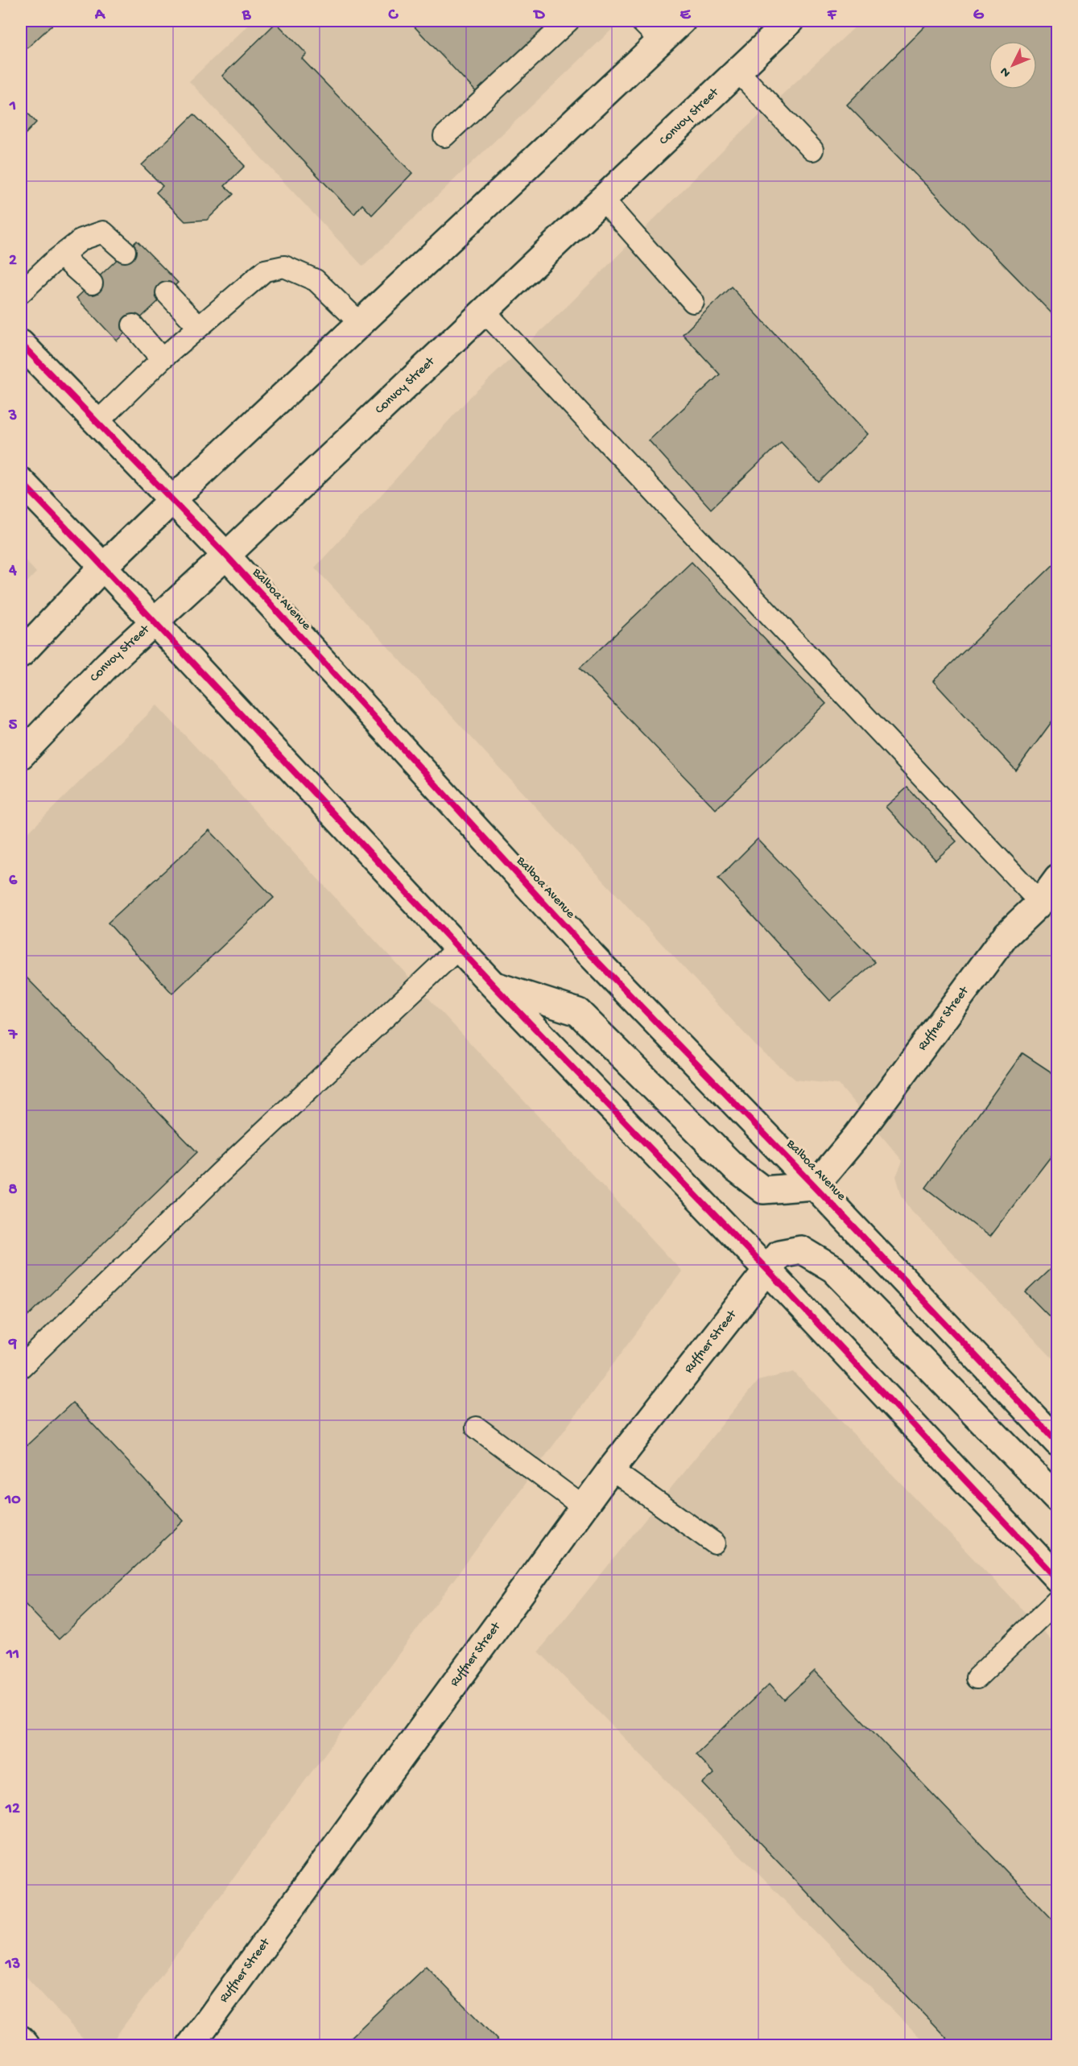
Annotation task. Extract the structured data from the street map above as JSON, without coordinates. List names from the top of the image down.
{
  "streets": {
    "main road": ["Convoy Street", "Balboa Avenue", "Ruffner Street"]
  },
  "crossings": [
    ["Convoy Street", "Balboa Avenue"],
    ["Balboa Avenue", "Ruffner Street"]
  ],
  "north": "bottom left",
  "grid": {
    "columns": [
      "A",
      "B",
      "C",
      "D",
      "E",
      "F",
      "G"
    ],
    "rows": [
      "1",
      "2",
      "3",
      "4",
      "5",
      "6",
      "7",
      "8",
      "9",
      "10",
      "11",
      "12",
      "13"
    ]
  }
}
